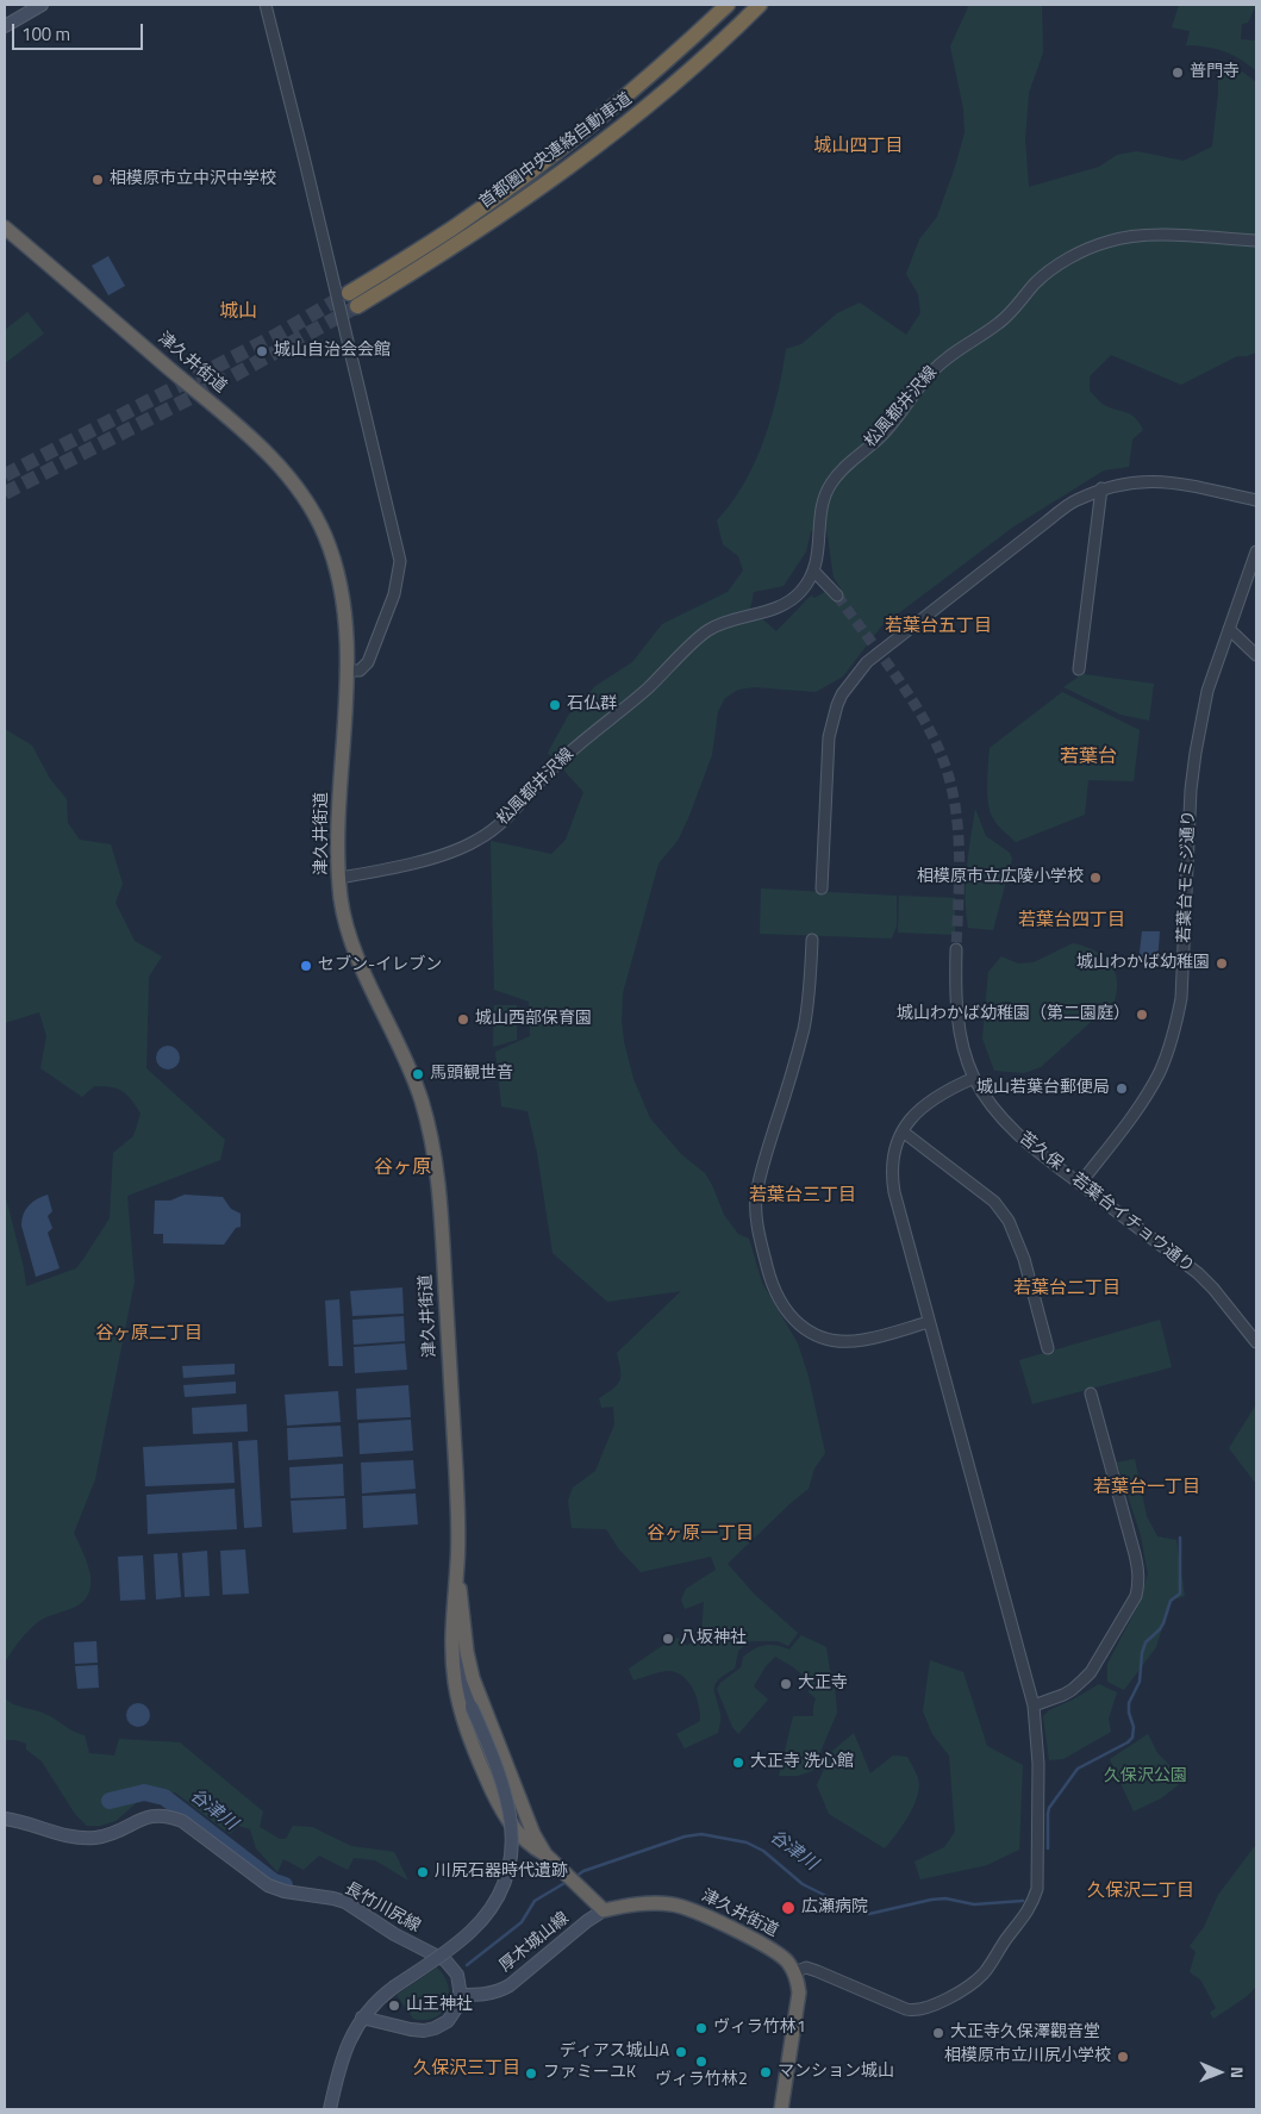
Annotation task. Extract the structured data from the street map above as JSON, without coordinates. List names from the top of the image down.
{
  "streets": {
    "highway": ["首都圏中央連絡自動車道", "津久井街道"],
    "main road": ["長竹川尻線", "厚木城山線"],
    "street": ["松風都井沢線", "若葉台モミジ通り", "苦久保・若葉台イチョウ通り"]
  },
  "crossings": [
    ["津久井街道", "松風都井沢線"],
    ["津久井街道", "厚木城山線"],
    ["若葉台モミジ通り", "苦久保・若葉台イチョウ通り"],
    ["長竹川尻線", "厚木城山線"]
  ],
  "districts": [
    "城山四丁目",
    "城山",
    "若葉台五丁目",
    "若葉台",
    "若葉台四丁目",
    "谷ヶ原",
    "若葉台三丁目",
    "若葉台二丁目",
    "谷ヶ原二丁目",
    "若葉台一丁目",
    "谷ヶ原一丁目",
    "久保沢二丁目",
    "久保沢三丁目"
  ],
  "water": ["谷津川"],
  "parks": ["久保沢公園"],
  "places": [
    "普門寺",
    "相模原市立中沢中学校",
    "城山自治会会館",
    "石仏群",
    "相模原市立広陵小学校",
    "城山わかば幼稚園",
    "セブン-イレブン",
    "城山わかば幼稚園（第二園庭）",
    "城山西部保育園",
    "馬頭観世音",
    "城山若葉台郵便局",
    "八坂神社",
    "大正寺",
    "大正寺 洗心館",
    "川尻石器時代遺跡",
    "広瀬病院",
    "山王神社",
    "ヴィラ竹林1",
    "大正寺久保澤觀音堂",
    "ディアス城山A",
    "相模原市立川尻小学校",
    "ヴィラ竹林2",
    "マンション城山",
    "ファミーユK"
  ],
  "scale_bar": "100 m",
  "north": "right"
}
